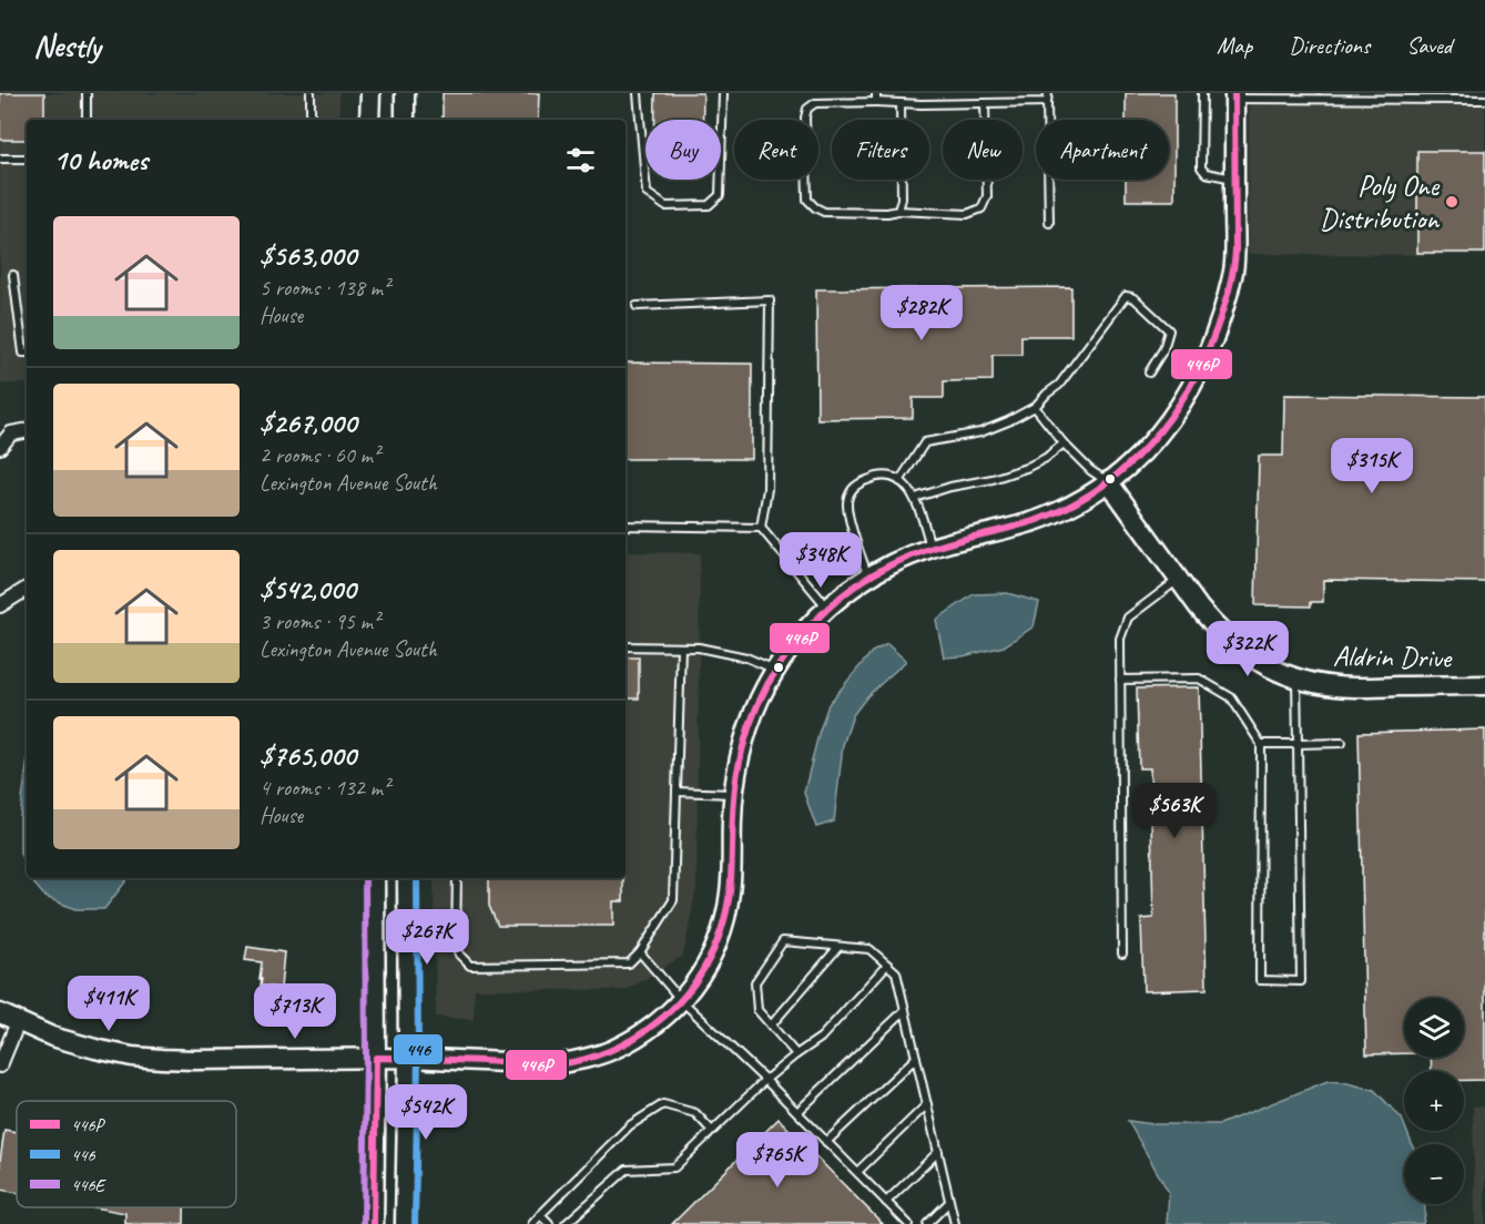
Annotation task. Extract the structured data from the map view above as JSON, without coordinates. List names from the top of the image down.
{
  "streets": {
    "street": ["Aldrin Drive"]
  },
  "places": ["Poly One Distribution"],
  "lines": ["transit line 446P", "transit line 446", "transit line 446E"],
  "legend": ["446P", "446", "446E"],
  "page": {
    "header": "Nestly",
    "nav": ["Map", "Directions", "Saved"],
    "chip": [
      "Buy",
      "Rent",
      "Filters",
      "New",
      "Apartment"
    ],
    "heading": "10 homes",
    "list": [
      {
        "name": "$563,000",
        "note": "5 rooms · 138 m² · House"
      },
      {
        "name": "$267,000",
        "note": "2 rooms · 60 m² · Lexington Avenue South"
      },
      {
        "name": "$542,000",
        "note": "3 rooms · 95 m² · Lexington Avenue South"
      },
      {
        "name": "$765,000",
        "note": "4 rooms · 132 m² · House"
      }
    ],
    "price": [
      "$282K",
      "$315K",
      "$348K",
      "$322K",
      "$563K",
      "$267K",
      "$411K",
      "$713K",
      "$542K",
      "$765K"
    ],
    "map_buttons": ["+", "−"]
  }
}
